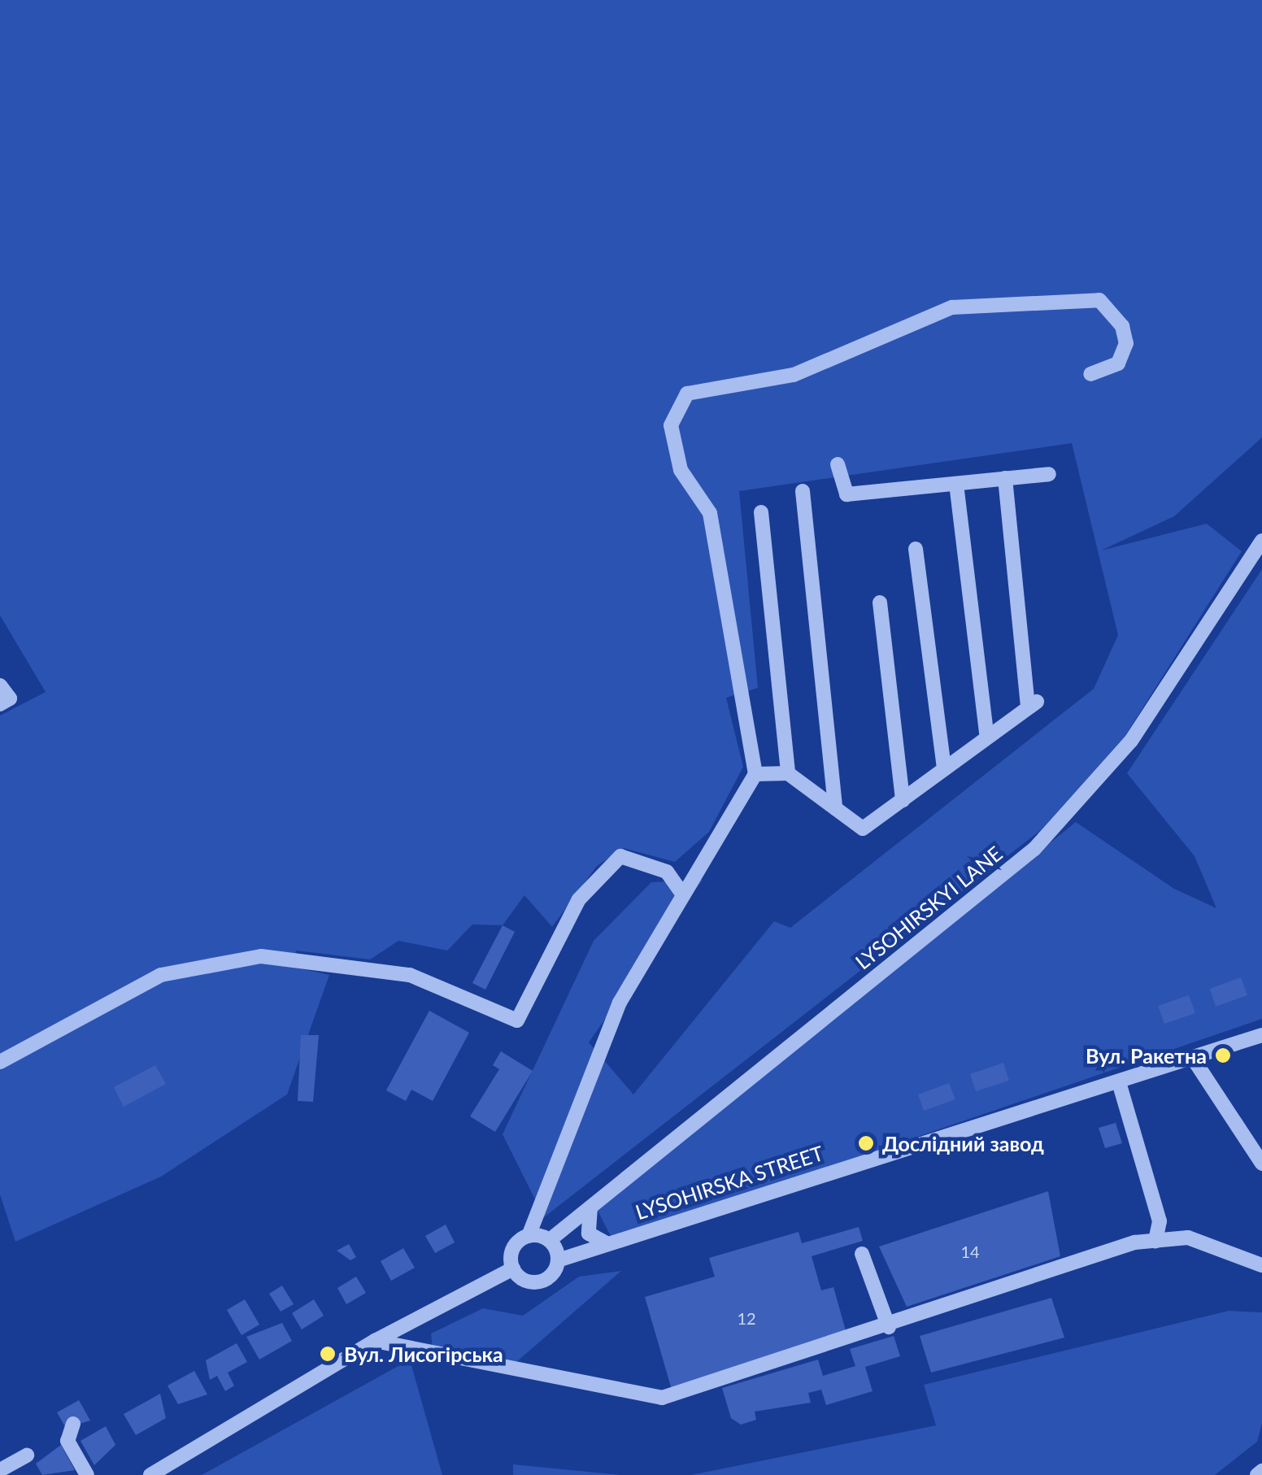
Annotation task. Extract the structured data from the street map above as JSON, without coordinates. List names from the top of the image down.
{
  "streets": {
    "street": ["LYSOHIRSKYI LANE", "LYSOHIRSKA STREET"]
  },
  "crossings": [
    ["LYSOHIRSKYI LANE", "LYSOHIRSKA STREET"]
  ],
  "places": ["Вул. Ракетна", "Дослідний завод", "Вул. Лисогірська"],
  "house_numbers": ["14", "12"]
}
